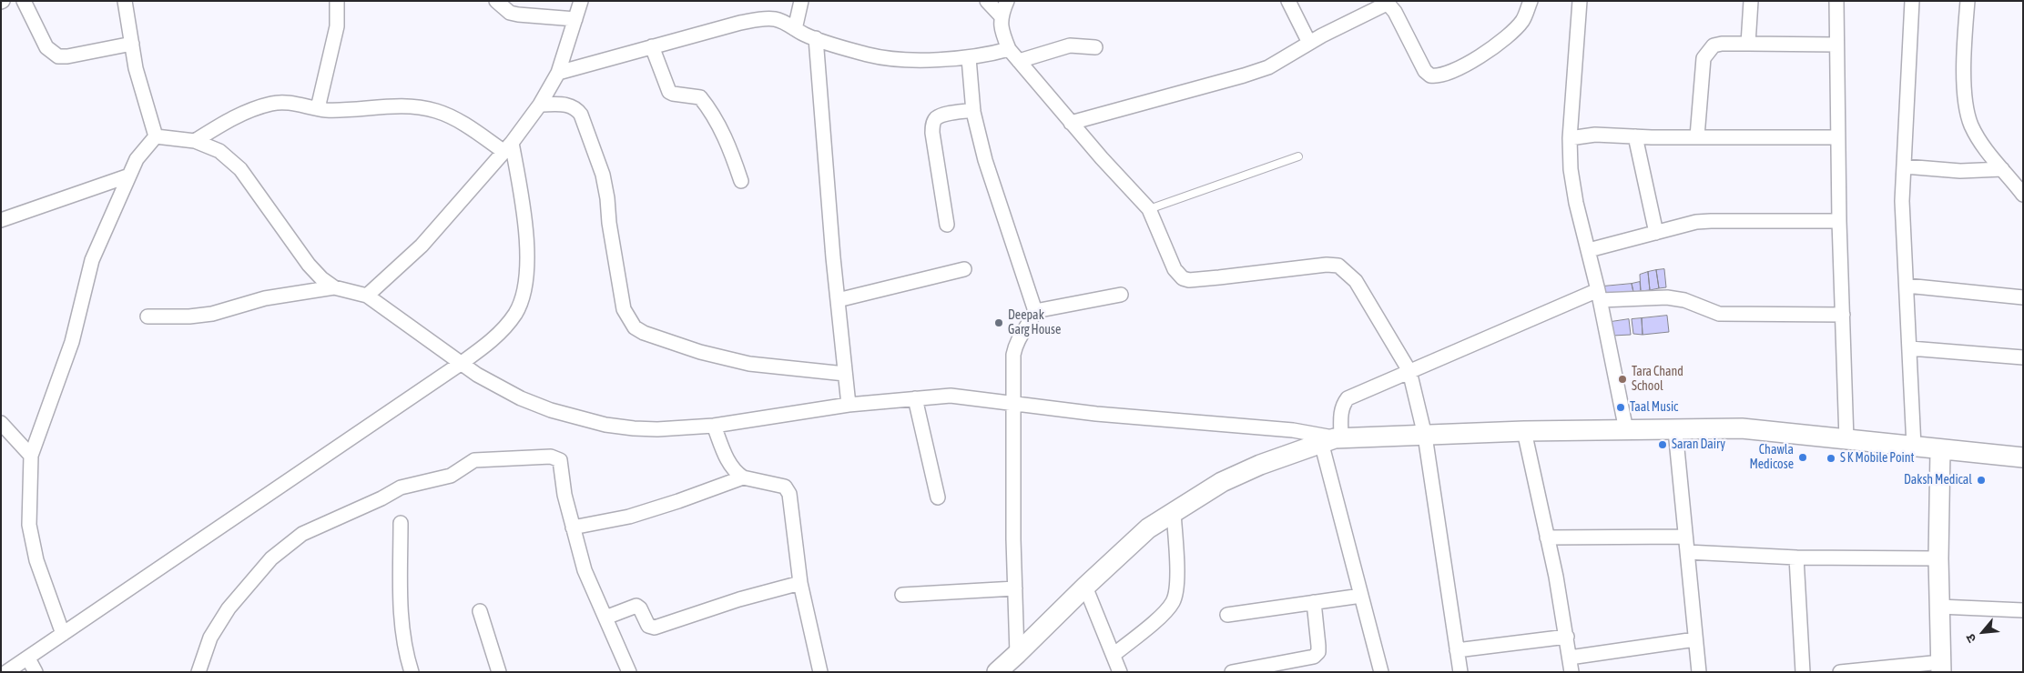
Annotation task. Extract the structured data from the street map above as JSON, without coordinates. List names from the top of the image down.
{
  "places": [
    "Deepak Garg House",
    "Tara Chand School",
    "Taal Music",
    "Saran Dairy",
    "Chawla Medicose",
    "S K Mobile Point",
    "Daksh Medical"
  ],
  "north": "bottom left"
}
